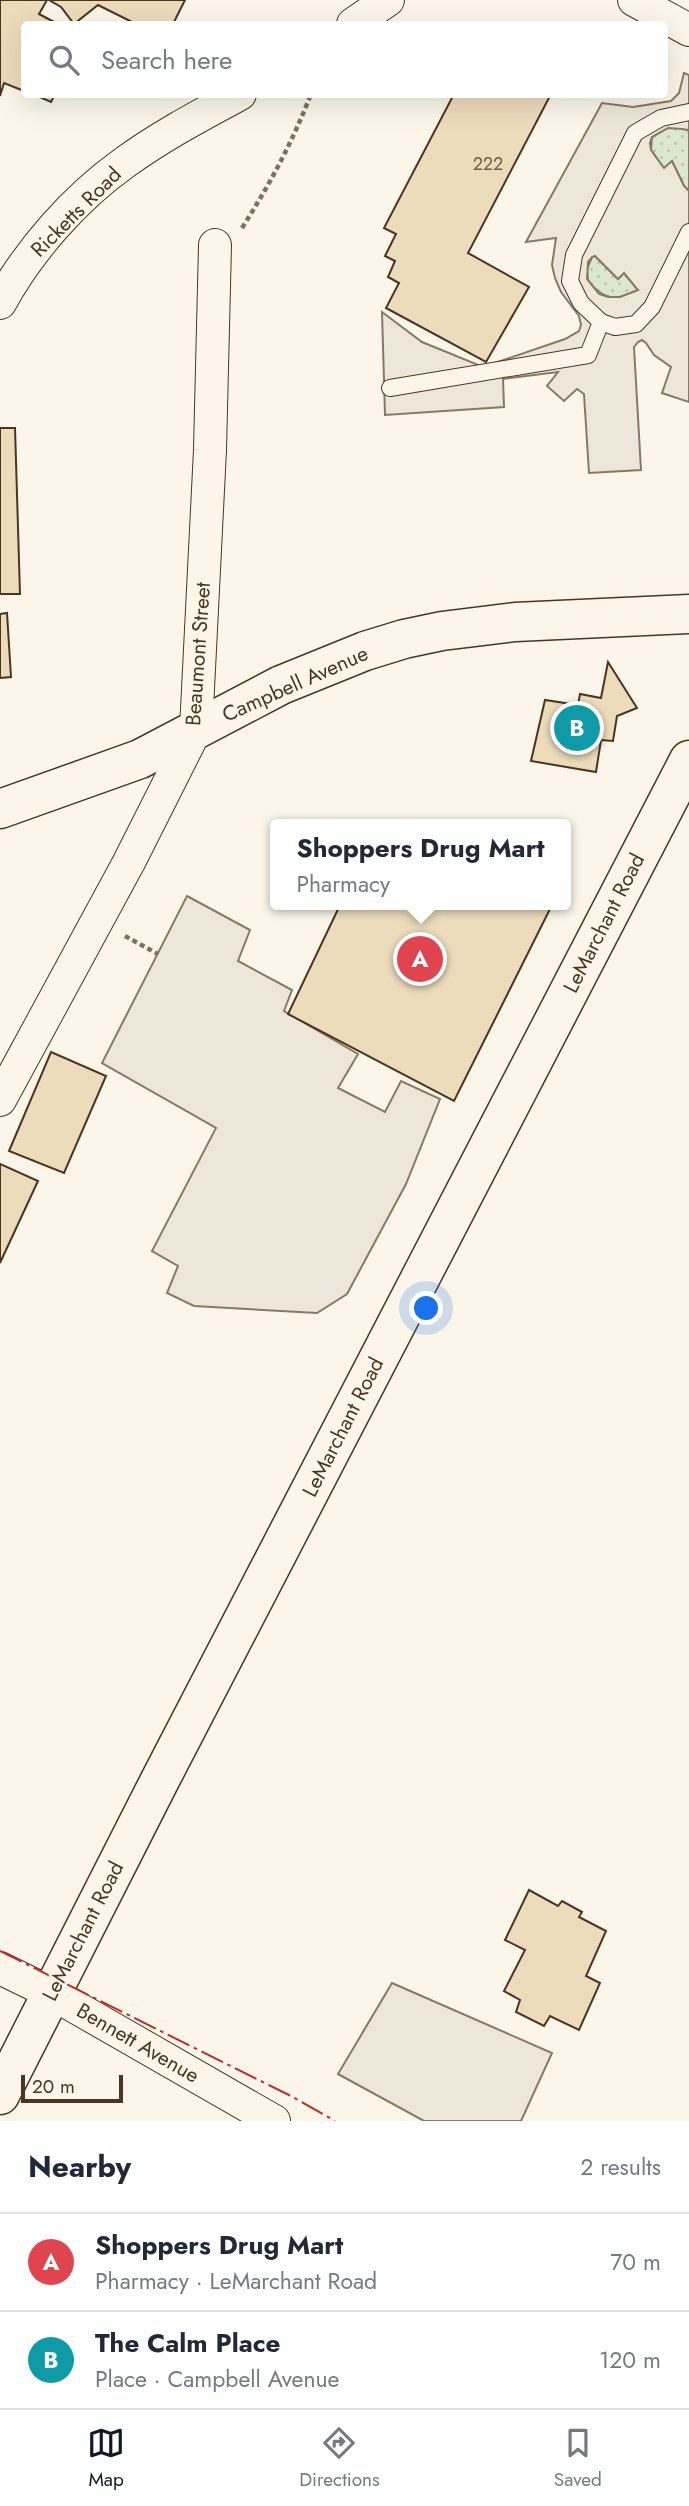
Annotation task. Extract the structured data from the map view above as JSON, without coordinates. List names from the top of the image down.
{
  "streets": {
    "main road": ["Campbell Avenue", "LeMarchant Road"],
    "street": ["Ricketts Road", "Beaumont Street", "Bennett Avenue"]
  },
  "crossings": [
    ["Beaumont Street", "Campbell Avenue"],
    ["LeMarchant Road", "Bennett Avenue"]
  ],
  "house_numbers": ["222"],
  "scale_bar": "20 m",
  "page": {
    "search": "Search here",
    "pins": ["B", "A"],
    "popup": ["Shoppers Drug Mart", "Pharmacy"],
    "scale": "20 m",
    "heading": ["Nearby", "2 results"],
    "list": [
      {
        "mark": "A",
        "name": "Shoppers Drug Mart",
        "note": "Pharmacy · LeMarchant Road",
        "value": "70 m"
      },
      {
        "mark": "B",
        "name": "The Calm Place",
        "note": "Place · Campbell Avenue",
        "value": "120 m"
      }
    ],
    "nav": ["Map", "Directions", "Saved"]
  }
}
